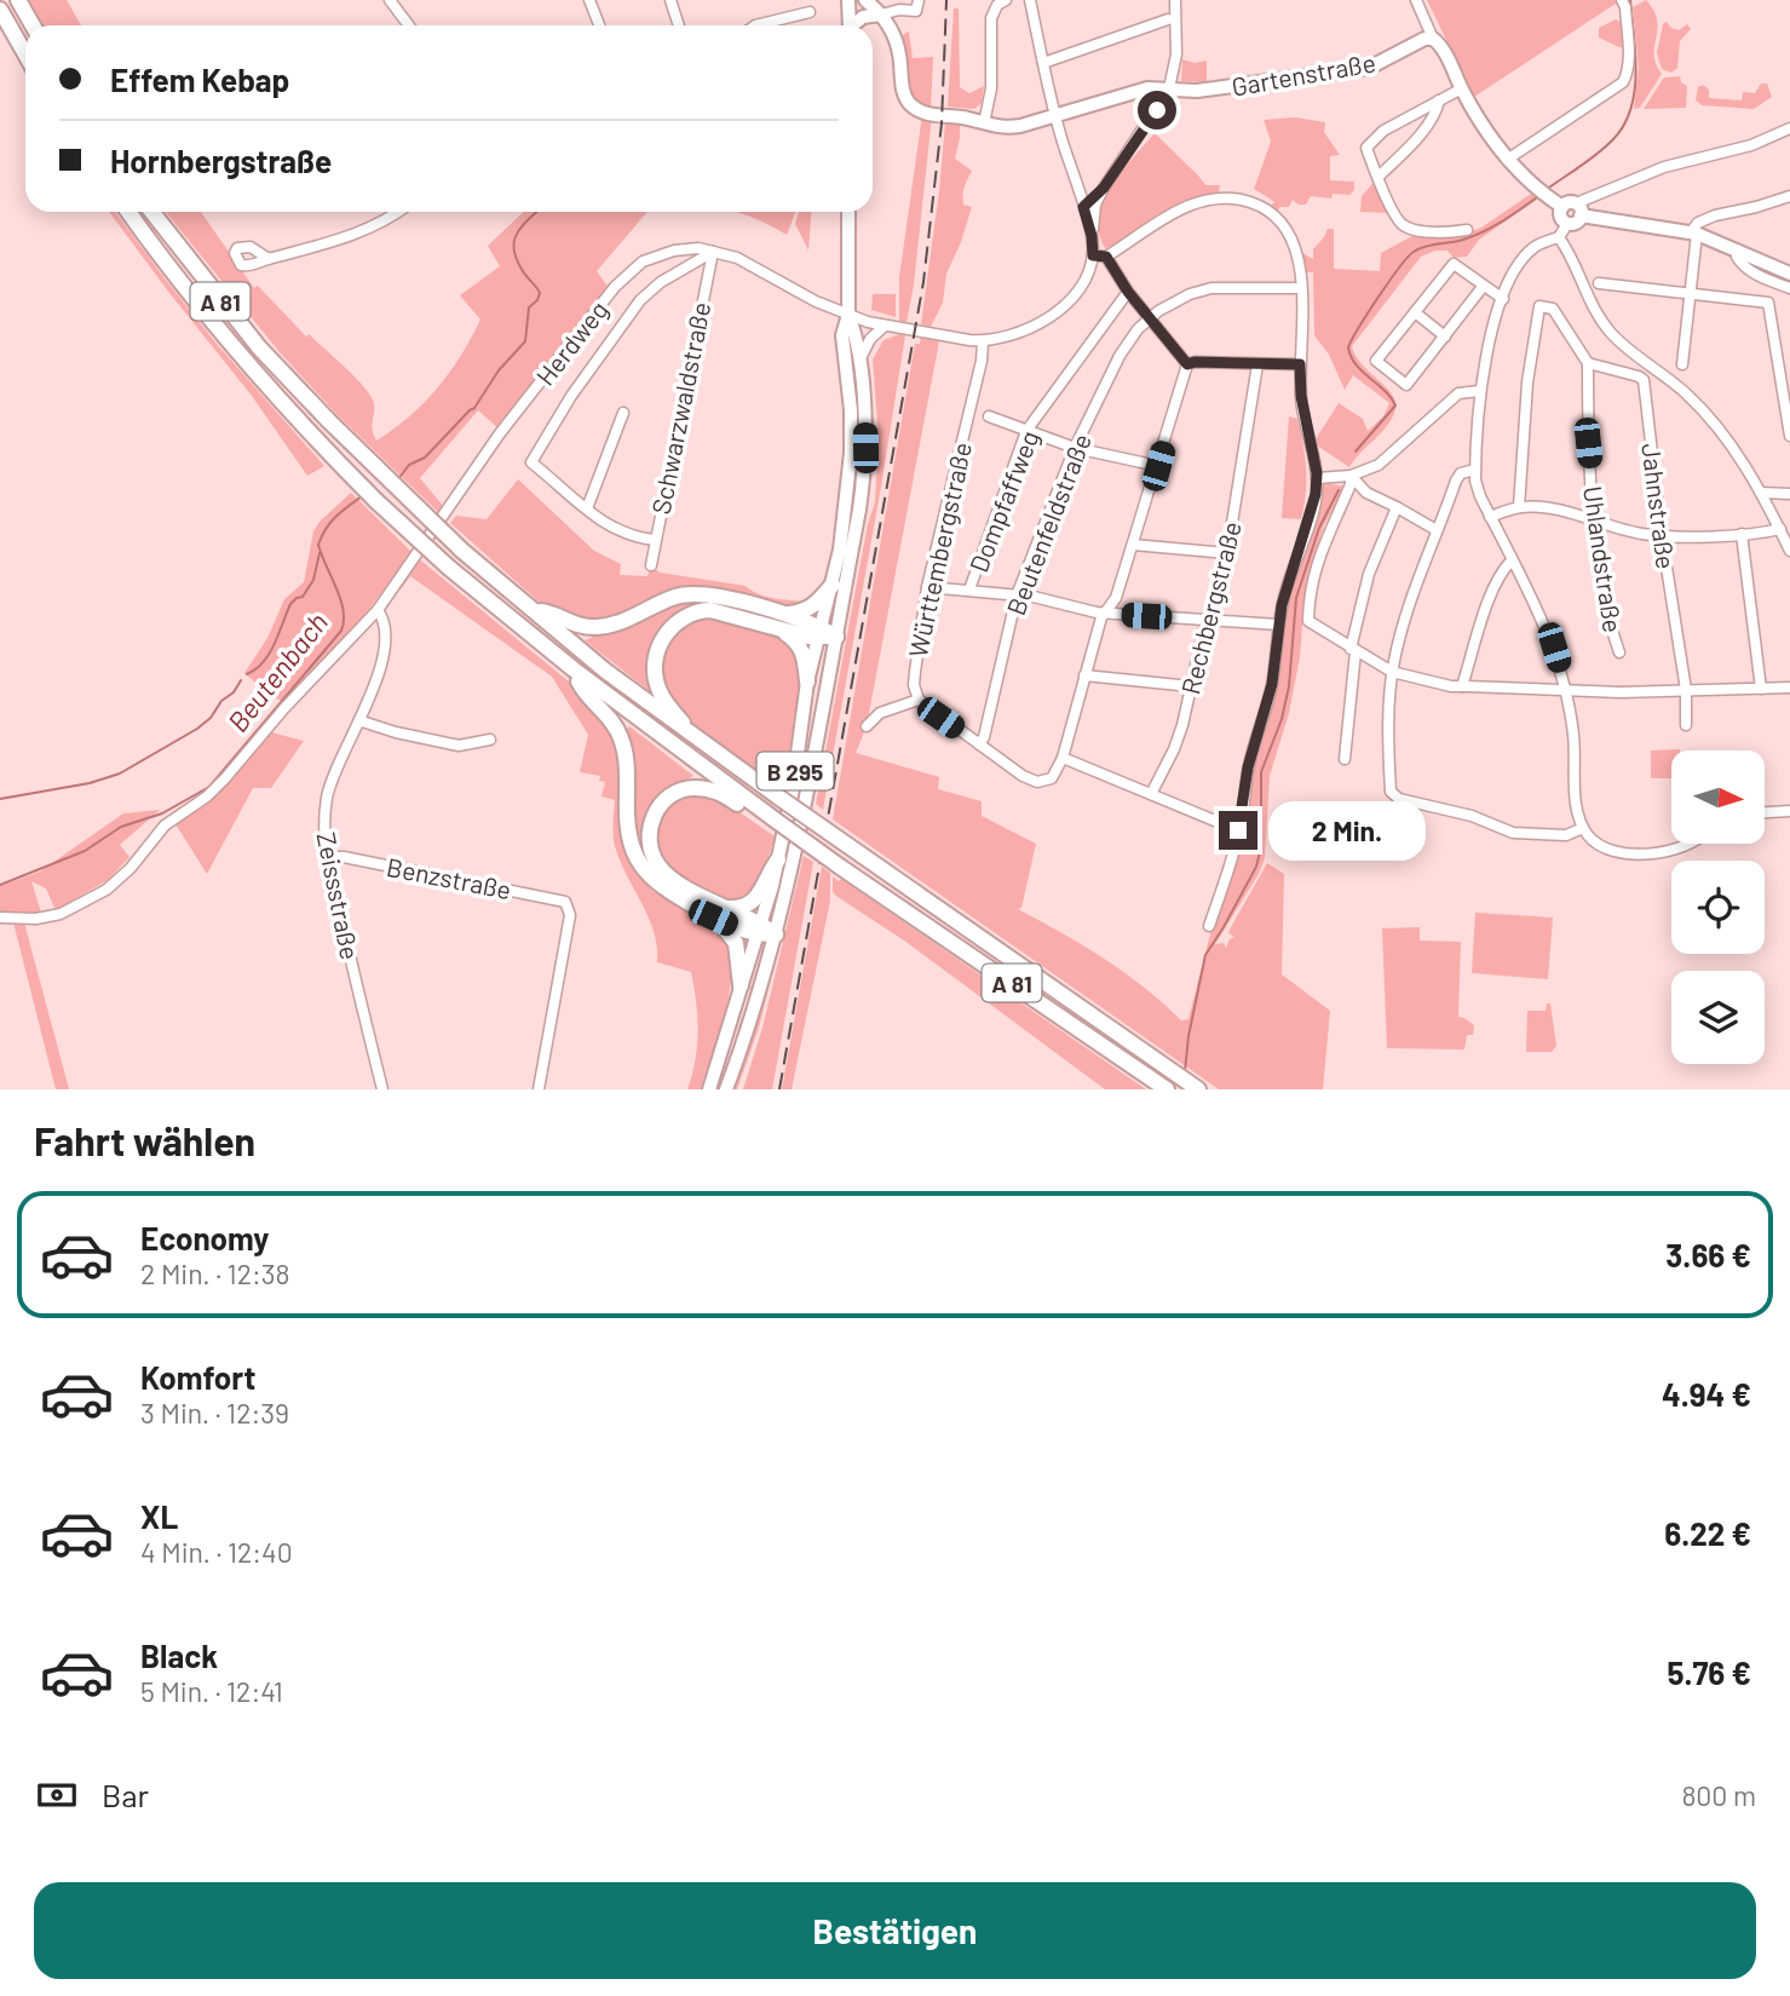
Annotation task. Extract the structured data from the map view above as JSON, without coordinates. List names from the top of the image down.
{
  "streets": {
    "highway": ["A 81"],
    "main road": ["Gartenstraße", "B 295"],
    "street": [
      "Herdweg",
      "Schwarzwaldstraße",
      "Dompfaffweg",
      "Jahnstraße",
      "Beutenfeldstraße",
      "Württembergstraße",
      "Uhlandstraße",
      "Rechbergstraße",
      "Benzstraße",
      "Zeissstraße"
    ]
  },
  "crossings": [
    ["A 81", "B 295"],
    ["Herdweg", "Schwarzwaldstraße"],
    ["Herdweg", "Württembergstraße"],
    ["Herdweg", "Zeissstraße"],
    ["Jahnstraße", "Uhlandstraße"],
    ["Benzstraße", "Zeissstraße"]
  ],
  "water": ["Beutenbach"],
  "north": "right",
  "page": {
    "banner": ["Effem Kebap", "Hornbergstraße"],
    "bubble": "2 Min.",
    "heading": "Fahrt wählen",
    "list": [
      {
        "name": "Economy",
        "note": "2 Min. · 12:38",
        "value": "3.66 €"
      },
      {
        "name": "Komfort",
        "note": "3 Min. · 12:39",
        "value": "4.94 €"
      },
      {
        "name": "XL",
        "note": "4 Min. · 12:40",
        "value": "6.22 €"
      },
      {
        "name": "Black",
        "note": "5 Min. · 12:41",
        "value": "5.76 €"
      }
    ],
    "pay": ["Bar", "800 m"],
    "buttons": "Bestätigen"
  }
}
